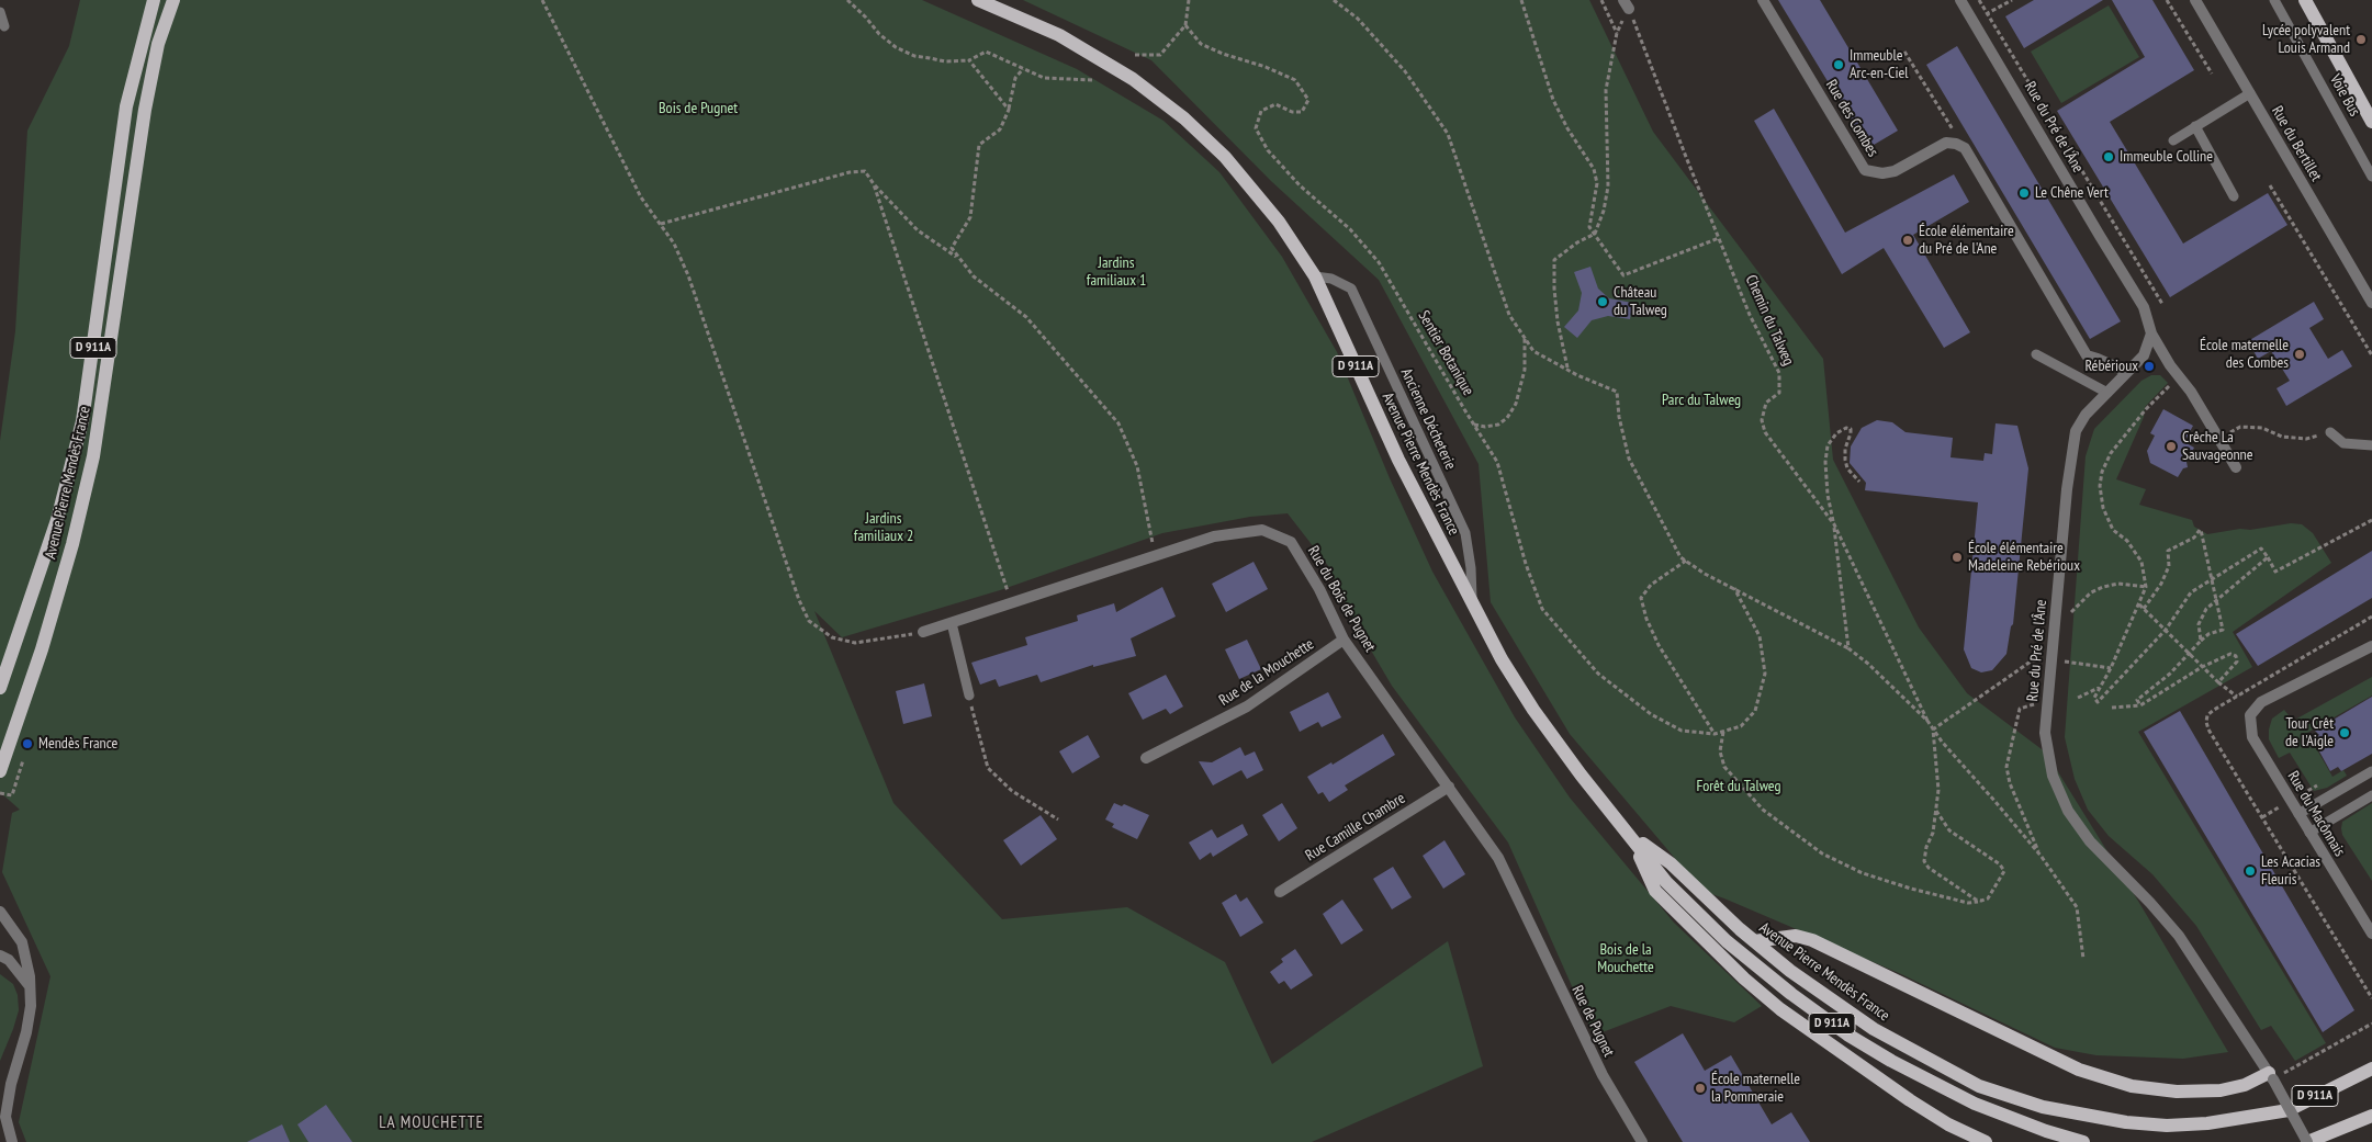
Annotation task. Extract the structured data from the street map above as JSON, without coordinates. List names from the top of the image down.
{
  "streets": {
    "main road": ["D 911A", "Avenue Pierre Mendès France"],
    "street": [
      "Rue des Combes",
      "Rue du Pré de l'Âne",
      "Rue du Bertillet",
      "Rue du Bois de Pugnet",
      "Rue de la Mouchette",
      "Rue du Macônnais",
      "Rue Camille Chambre",
      "Rue de Pugnet"
    ],
    "lane": ["Voie Bus", "Ancienne Décheterie"],
    "path": ["Chemin du Talweg", "Sentier Botanique"]
  },
  "crossings": [
    ["Ancienne Décheterie", "Avenue Pierre Mendès France"],
    ["Rue du Bois de Pugnet", "Rue de la Mouchette"],
    ["Rue du Bois de Pugnet", "Rue Camille Chambre"],
    ["Rue du Bois de Pugnet", "Rue de Pugnet"]
  ],
  "districts": ["LA MOUCHETTE"],
  "parks": [
    "Bois de Pugnet",
    "Jardins familiaux 1",
    "Parc du Talweg",
    "Jardins familiaux 2",
    "Forêt du Talweg",
    "Bois de la Mouchette"
  ],
  "places": [
    "Lycée polyvalent Louis Armand",
    "Immeuble Arc-en-Ciel",
    "Immeuble Colline",
    "Le Chêne Vert",
    "École élémentaire du Pré de l'Ane",
    "Château du Talweg",
    "École maternelle des Combes",
    "Rébérioux",
    "Crêche La Sauvageonne",
    "École élémentaire Madeleine Rebérioux",
    "Tour Crêt de l'Aigle",
    "Mendès France",
    "Les Acacias Fleuris",
    "École maternelle la Pommeraie"
  ]
}
